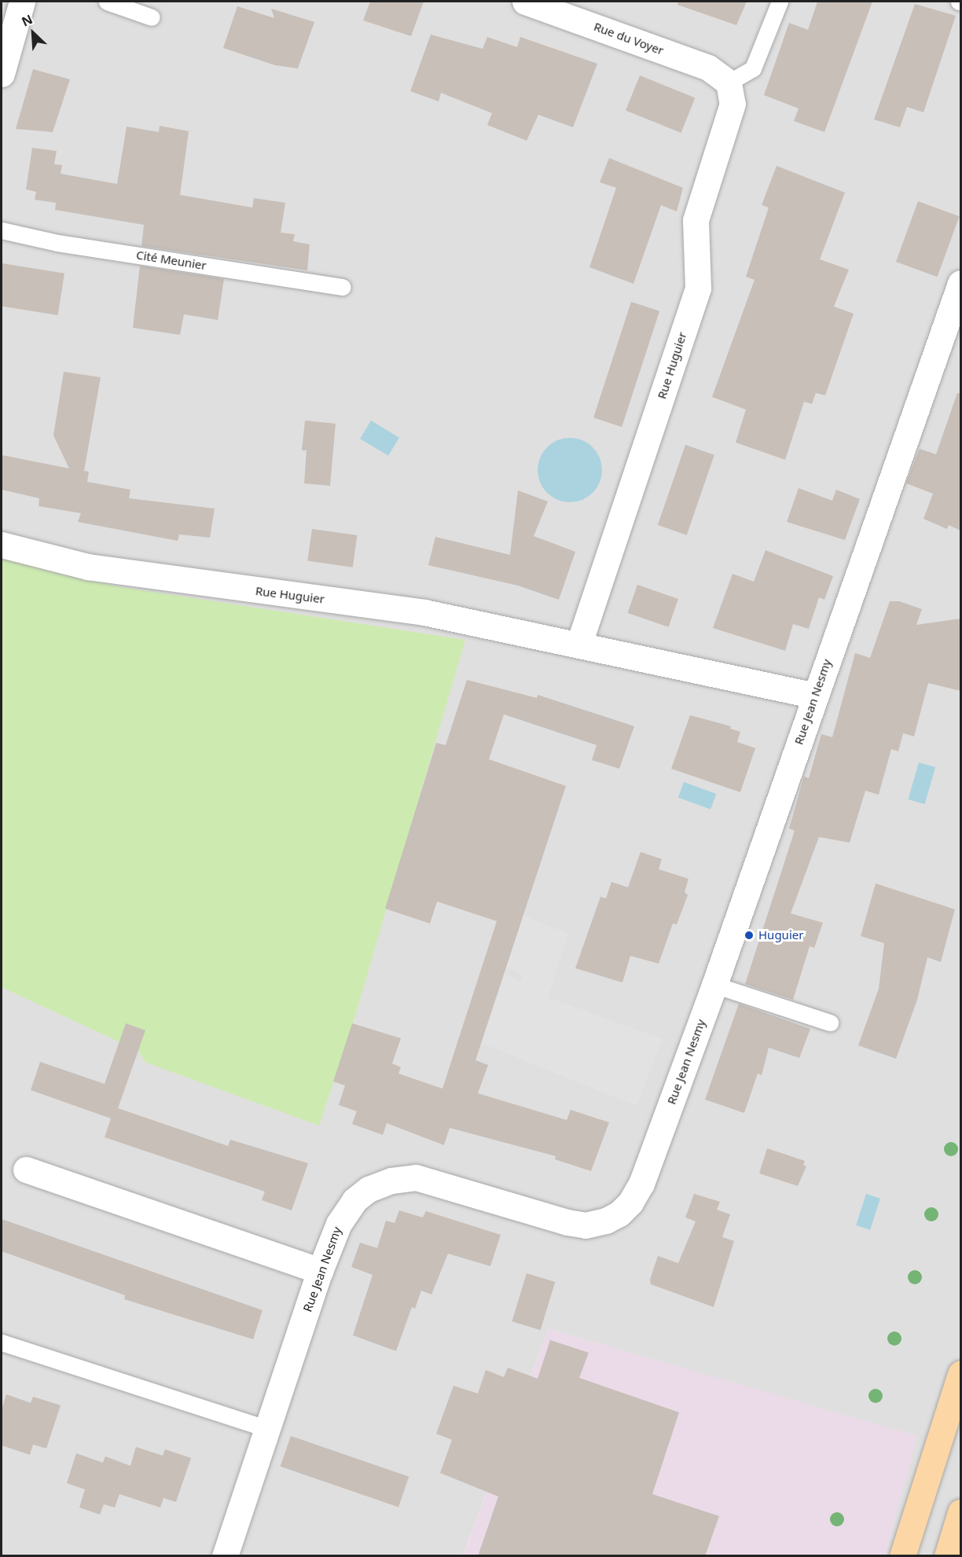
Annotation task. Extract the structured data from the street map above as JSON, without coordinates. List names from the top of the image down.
{
  "streets": {
    "street": ["Rue du Voyer", "Rue Huguier", "Rue Jean Nesmy"],
    "lane": ["Cité Meunier"]
  },
  "crossings": [
    ["Rue du Voyer", "Rue Huguier"],
    ["Rue Huguier", "Rue Jean Nesmy"]
  ],
  "places": ["Huguier"],
  "north": "top left"
}
